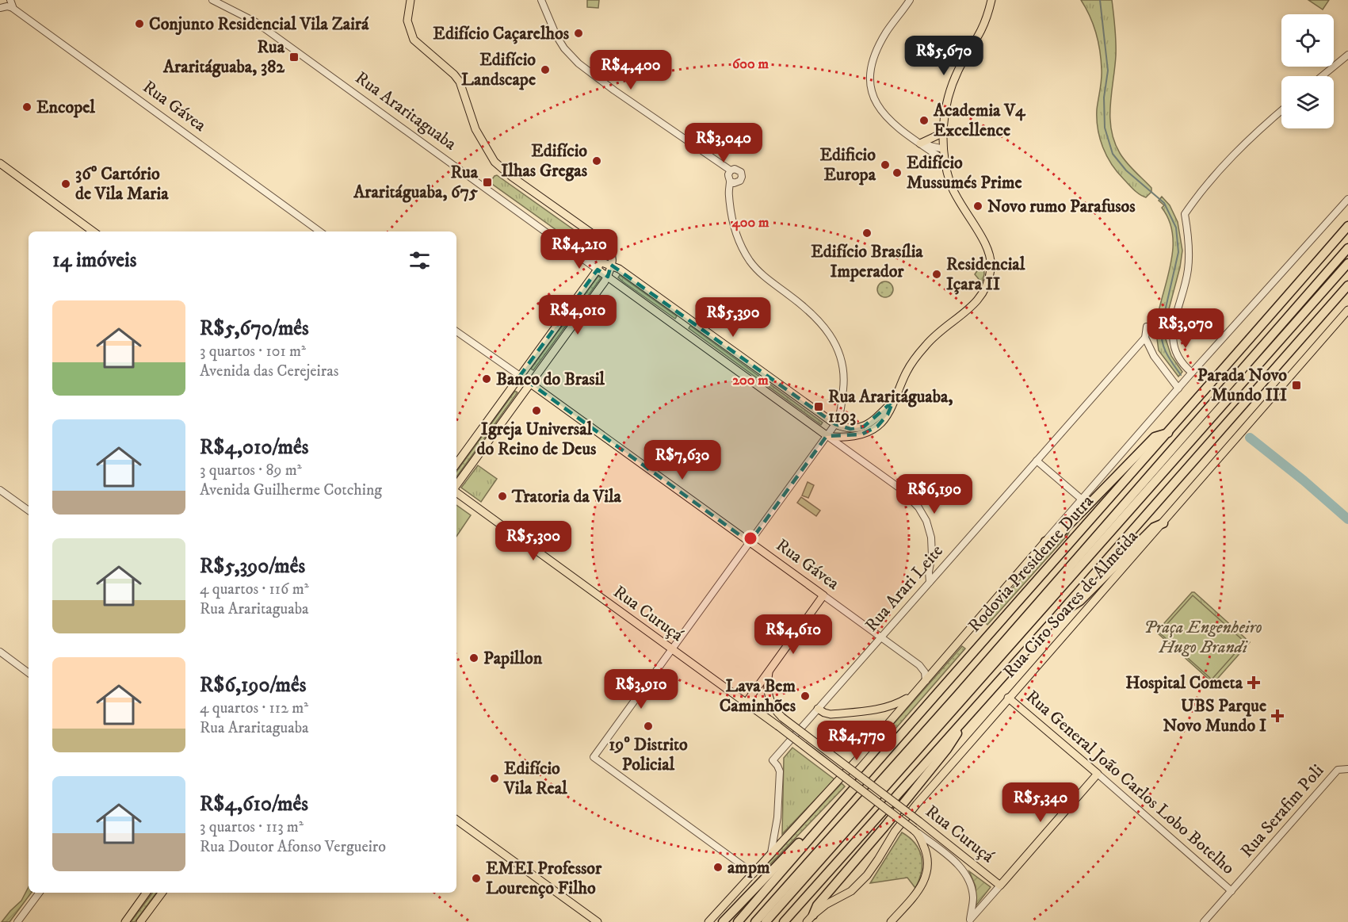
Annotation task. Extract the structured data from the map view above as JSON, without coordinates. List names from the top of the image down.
{
  "streets": {
    "highway": ["Rodovia Presidente Dutra"],
    "main road": [
      "Rua Gávea",
      "Rua Araritaguaba",
      "Rua Ciro Soares de Almeida",
      "Rua Curuçá",
      "Rua General João Carlos Lobo Botelho"
    ],
    "street": ["Rua Arari Leite", "Rua Serafim Poli"]
  },
  "crossings": [
    ["Rua Gávea", "Rua Arari Leite"],
    ["Rua Araritaguaba", "Rua Arari Leite"],
    ["Rua Ciro Soares de Almeida", "Rua General João Carlos Lobo Botelho"],
    ["Rua General João Carlos Lobo Botelho", "Rua Serafim Poli"]
  ],
  "parks": ["Praça Engenheiro Hugo Brandi"],
  "places": {
    "other": [
      "Conjunto Residencial Vila Zairá",
      "Edifício Caçarelhos",
      "Edifício Landscape",
      "Encopel",
      "Academia V4 Excellence",
      "Edifício Ilhas Gregas",
      "Edificio Europa",
      "Edifício Mussumés Prime",
      "36º Cartório de Vila Maria",
      "Novo rumo Parafusos",
      "Edifício Brasília Imperador",
      "Residencial Içara II",
      "Banco do Brasil",
      "Igreja Universal do Reino de Deus",
      "Tratoria da Vila",
      "Papillon",
      "Lava Bem Caminhões",
      "19º Distrito Policial",
      "Edifício Vila Real",
      "ampm",
      "EMEI Professor Lourenço Filho"
    ],
    "transit": [
      "Rua Araritáguaba, 382",
      "Rua Araritáguaba, 675",
      "Parada Novo Mundo III",
      "Rua Araritáguaba, 1193"
    ],
    "health": ["Hospital Cometa", "UBS Parque Novo Mundo I"]
  },
  "page": {
    "price": [
      "R$5,670",
      "R$4,400",
      "R$3,040",
      "R$4,210",
      "R$4,010",
      "R$5,390",
      "R$3,070",
      "R$7,630",
      "R$6,190",
      "R$5,300",
      "R$4,610",
      "R$3,910",
      "R$4,770",
      "R$5,340"
    ],
    "heading": "14 imóveis",
    "list": [
      {
        "name": "R$5,670/mês",
        "note": "3 quartos · 101 m² · Avenida das Cerejeiras"
      },
      {
        "name": "R$4,010/mês",
        "note": "3 quartos · 89 m² · Avenida Guilherme Cotching"
      },
      {
        "name": "R$5,390/mês",
        "note": "4 quartos · 116 m² · Rua Araritaguaba"
      },
      {
        "name": "R$6,190/mês",
        "note": "4 quartos · 112 m² · Rua Araritaguaba"
      },
      {
        "name": "R$4,610/mês",
        "note": "3 quartos · 113 m² · Rua Doutor Afonso Vergueiro"
      }
    ]
  },
  "rings": ["600 m", "400 m", "200 m"]
}
